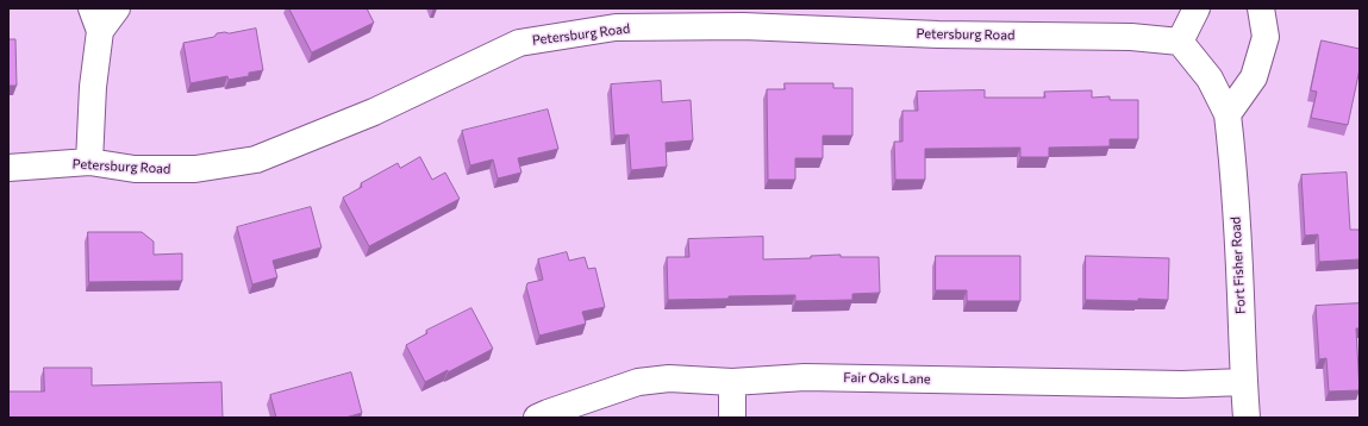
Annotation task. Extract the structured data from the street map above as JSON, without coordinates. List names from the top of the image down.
{
  "streets": {
    "street": ["Petersburg Road", "Fort Fisher Road", "Fair Oaks Lane"]
  },
  "crossings": [
    ["Petersburg Road", "Fort Fisher Road"],
    ["Fort Fisher Road", "Fair Oaks Lane"]
  ]
}
